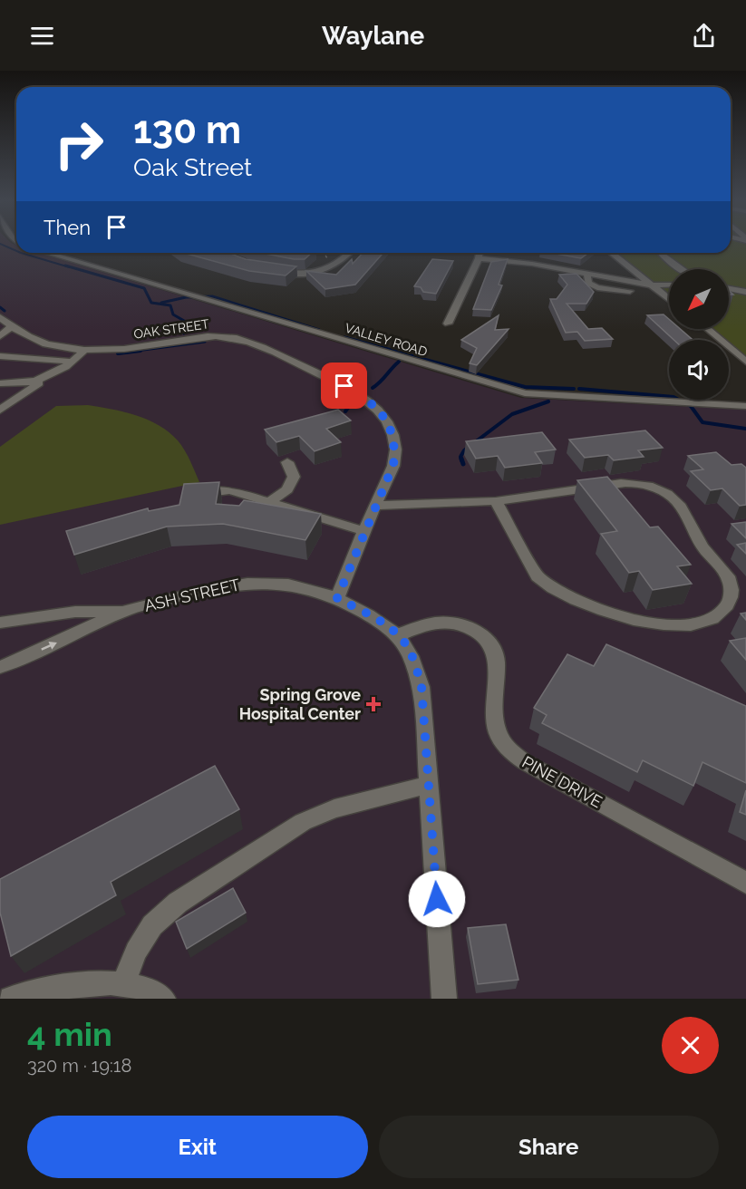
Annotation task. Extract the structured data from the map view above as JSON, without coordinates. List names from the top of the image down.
{
  "streets": {
    "street": [
      "OAK STREET",
      "VALLEY ROAD",
      "ASH STREET",
      "PINE DRIVE"
    ]
  },
  "crossings": [
    ["OAK STREET", "ASH STREET"],
    ["ASH STREET", "PINE DRIVE"]
  ],
  "places": {
    "health": ["Spring Grove Hospital Center"]
  },
  "north": "bottom left",
  "page": {
    "header": "Waylane",
    "turn": ["130 m", "Oak Street"],
    "then": "Then",
    "heading": ["4 min", "320 m · 19:18"],
    "buttons": ["Exit", "Share"]
  }
}
